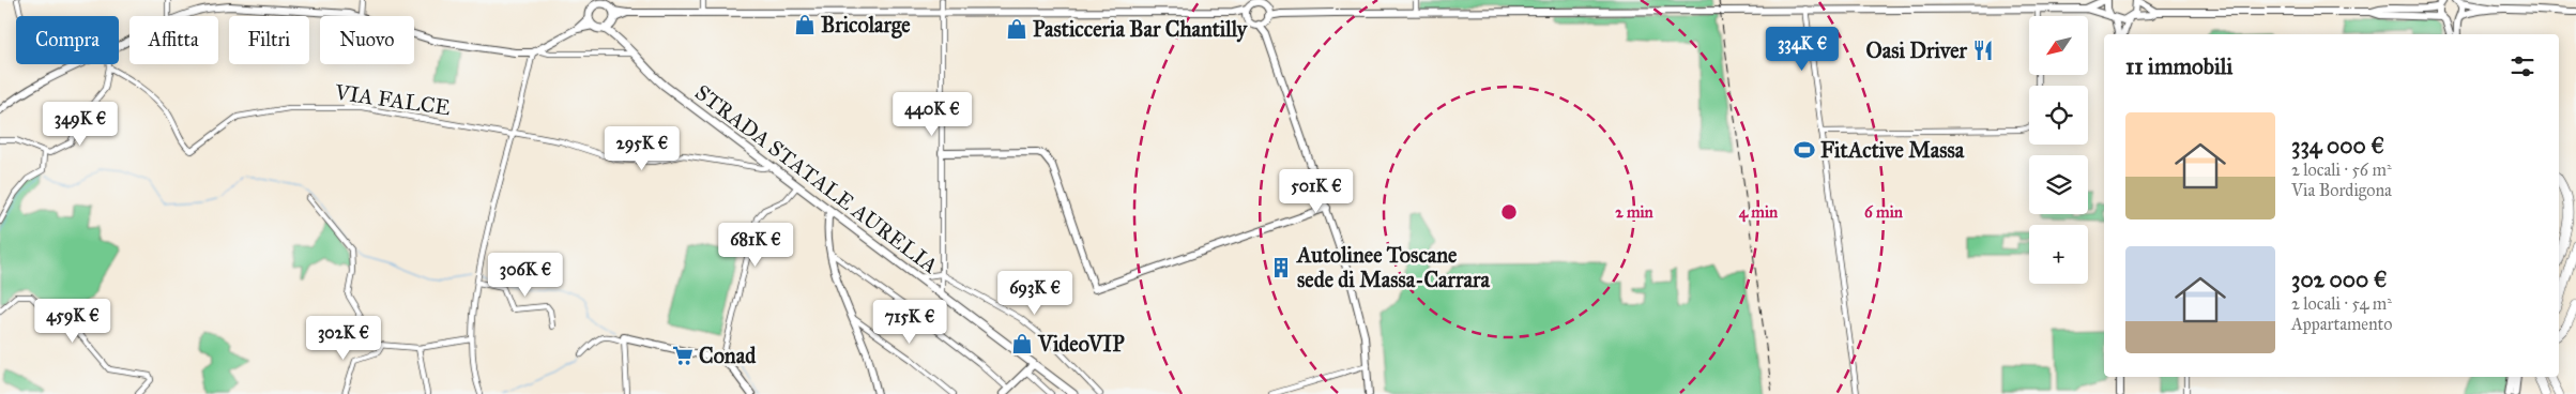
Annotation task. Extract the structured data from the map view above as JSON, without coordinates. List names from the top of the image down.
{
  "streets": {
    "main road": ["STRADA STATALE AURELIA"],
    "street": ["VIA FALCE"]
  },
  "places": {
    "shop": ["Bricolarge", "Pasticceria Bar Chantilly", "VideoVIP"],
    "restaurant": ["Oasi Driver"],
    "sports": ["FitActive Massa"],
    "building": ["Autolinee Toscane sede di Massa-Carrara"],
    "supermarket": ["Conad"]
  },
  "north": "bottom left",
  "page": {
    "map_buttons": "+",
    "chip": [
      "Compra",
      "Affitta",
      "Filtri",
      "Nuovo"
    ],
    "price": [
      "334K €",
      "440K €",
      "349K €",
      "295K €",
      "501K €",
      "681K €",
      "306K €",
      "693K €",
      "459K €",
      "715K €",
      "302K €"
    ],
    "heading": "11 immobili",
    "list": [
      {
        "name": "334 000 €",
        "note": "2 locali · 56 m² · Via Bordigona"
      },
      {
        "name": "302 000 €",
        "note": "2 locali · 54 m² · Appartamento"
      }
    ]
  },
  "rings": ["2 min", "4 min", "6 min"]
}
